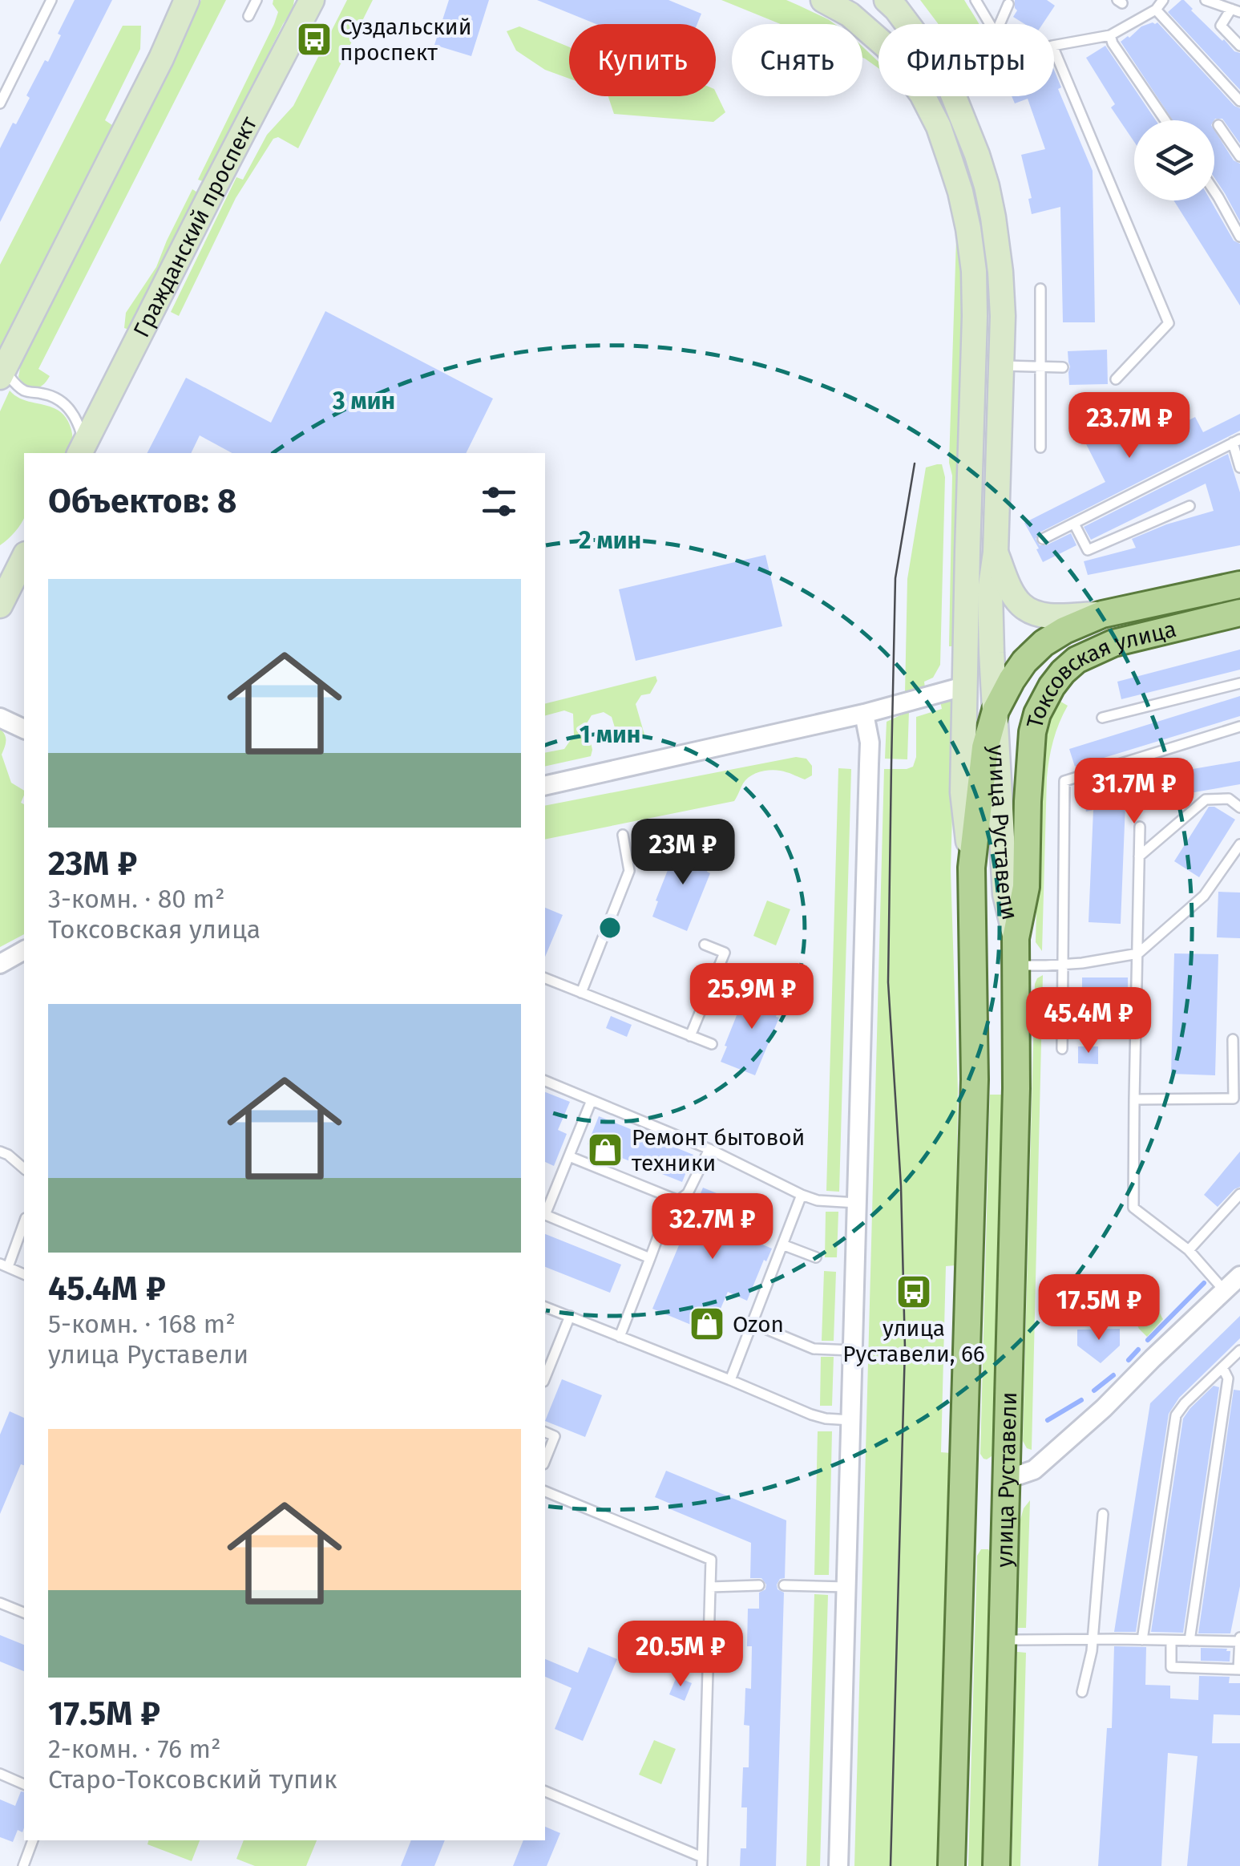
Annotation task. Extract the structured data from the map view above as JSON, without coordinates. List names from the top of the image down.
{
  "streets": {
    "main road": ["Гражданский проспект", "Токсовская улица", "улица Руставели"]
  },
  "crossings": [
    ["Токсовская улица", "улица Руставели"]
  ],
  "places": {
    "bus stop": ["Суздальский проспект", "улица Руставели, 66"],
    "shop": ["Ремонт бытовой техники", "Ozon"]
  },
  "page": {
    "chip": ["Купить", "Снять", "Фильтры"],
    "price": [
      "23.7M ₽",
      "31.7M ₽",
      "23M ₽",
      "25.9M ₽",
      "45.4M ₽",
      "32.7M ₽",
      "17.5M ₽",
      "20.5M ₽"
    ],
    "heading": "Объектов: 8",
    "list": [
      {
        "name": "23M ₽",
        "note": "3-комн. · 80 m² · Токсовская улица"
      },
      {
        "name": "45.4M ₽",
        "note": "5-комн. · 168 m² · улица Руставели"
      },
      {
        "name": "17.5M ₽",
        "note": "2-комн. · 76 m² · Старо-Токсовский тупик"
      }
    ]
  },
  "rings": ["3 мин", "2 мин", "1 мин"]
}
